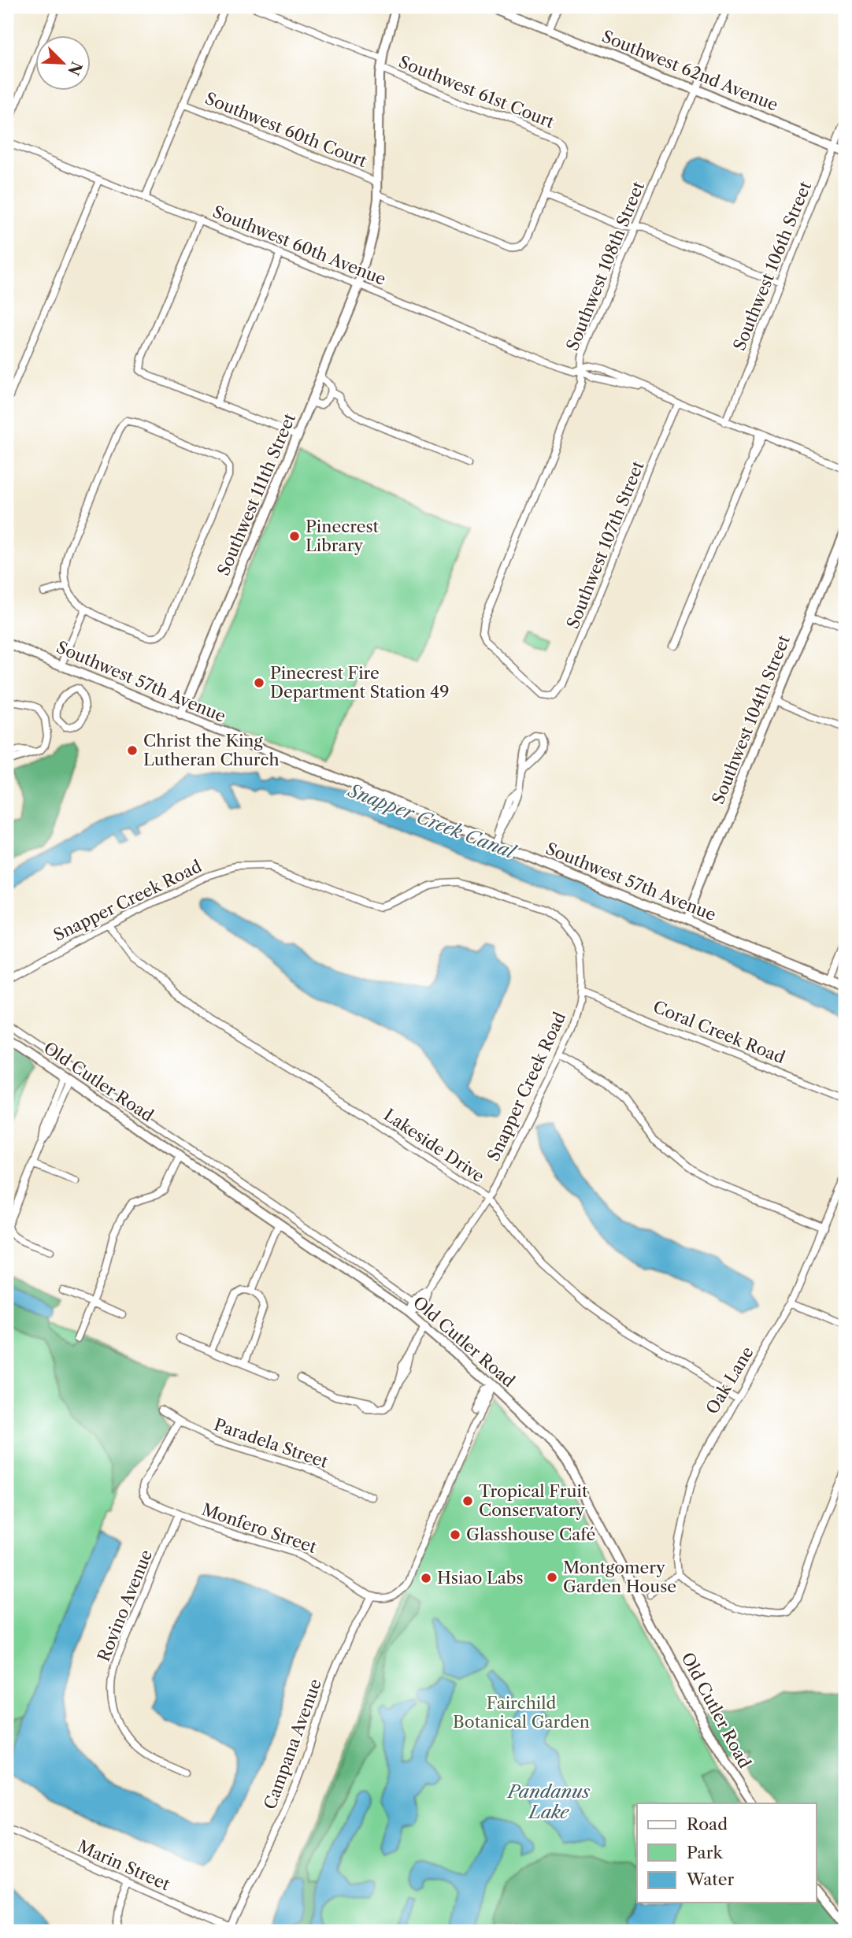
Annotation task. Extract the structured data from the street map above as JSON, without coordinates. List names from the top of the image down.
{
  "streets": {
    "main road": [
      "Southwest 62nd Avenue",
      "Southwest 111th Street",
      "Southwest 57th Avenue",
      "Southwest 104th Street",
      "Old Cutler Road"
    ],
    "street": [
      "Southwest 61st Court",
      "Southwest 60th Court",
      "Southwest 60th Avenue",
      "Southwest 108th Street",
      "Southwest 106th Street",
      "Southwest 107th Street",
      "Snapper Creek Road",
      "Coral Creek Road",
      "Lakeside Drive",
      "Oak Lane",
      "Paradela Street",
      "Monfero Street",
      "Rovino Avenue",
      "Campana Avenue",
      "Marin Street"
    ]
  },
  "crossings": [
    ["Southwest 62nd Avenue", "Southwest 108th Street"],
    ["Southwest 62nd Avenue", "Southwest 106th Street"],
    ["Southwest 61st Court", "Southwest 111th Street"],
    ["Southwest 60th Court", "Southwest 111th Street"],
    ["Southwest 60th Avenue", "Southwest 108th Street"],
    ["Southwest 60th Avenue", "Southwest 106th Street"],
    ["Southwest 60th Avenue", "Southwest 111th Street"],
    ["Southwest 60th Avenue", "Southwest 107th Street"],
    ["Southwest 108th Street", "Southwest 107th Street"],
    ["Southwest 111th Street", "Southwest 57th Avenue"],
    ["Southwest 57th Avenue", "Southwest 104th Street"],
    ["Snapper Creek Road", "Coral Creek Road"],
    ["Snapper Creek Road", "Old Cutler Road"],
    ["Snapper Creek Road", "Lakeside Drive"],
    ["Lakeside Drive", "Oak Lane"],
    ["Paradela Street", "Monfero Street"],
    ["Monfero Street", "Rovino Avenue"],
    ["Monfero Street", "Campana Avenue"],
    ["Campana Avenue", "Marin Street"]
  ],
  "water": ["Snapper Creek Canal", "Pandanus Lake"],
  "parks": ["Fairchild Botanical Garden"],
  "places": [
    "Pinecrest Library",
    "Pinecrest Fire Department Station 49",
    "Christ the King Lutheran Church",
    "Tropical Fruit Conservatory",
    "Glasshouse Café",
    "Montgomery Garden House",
    "Hsiao Labs"
  ],
  "legend": ["Road", "Park", "Water"],
  "north": "bottom right"
}
